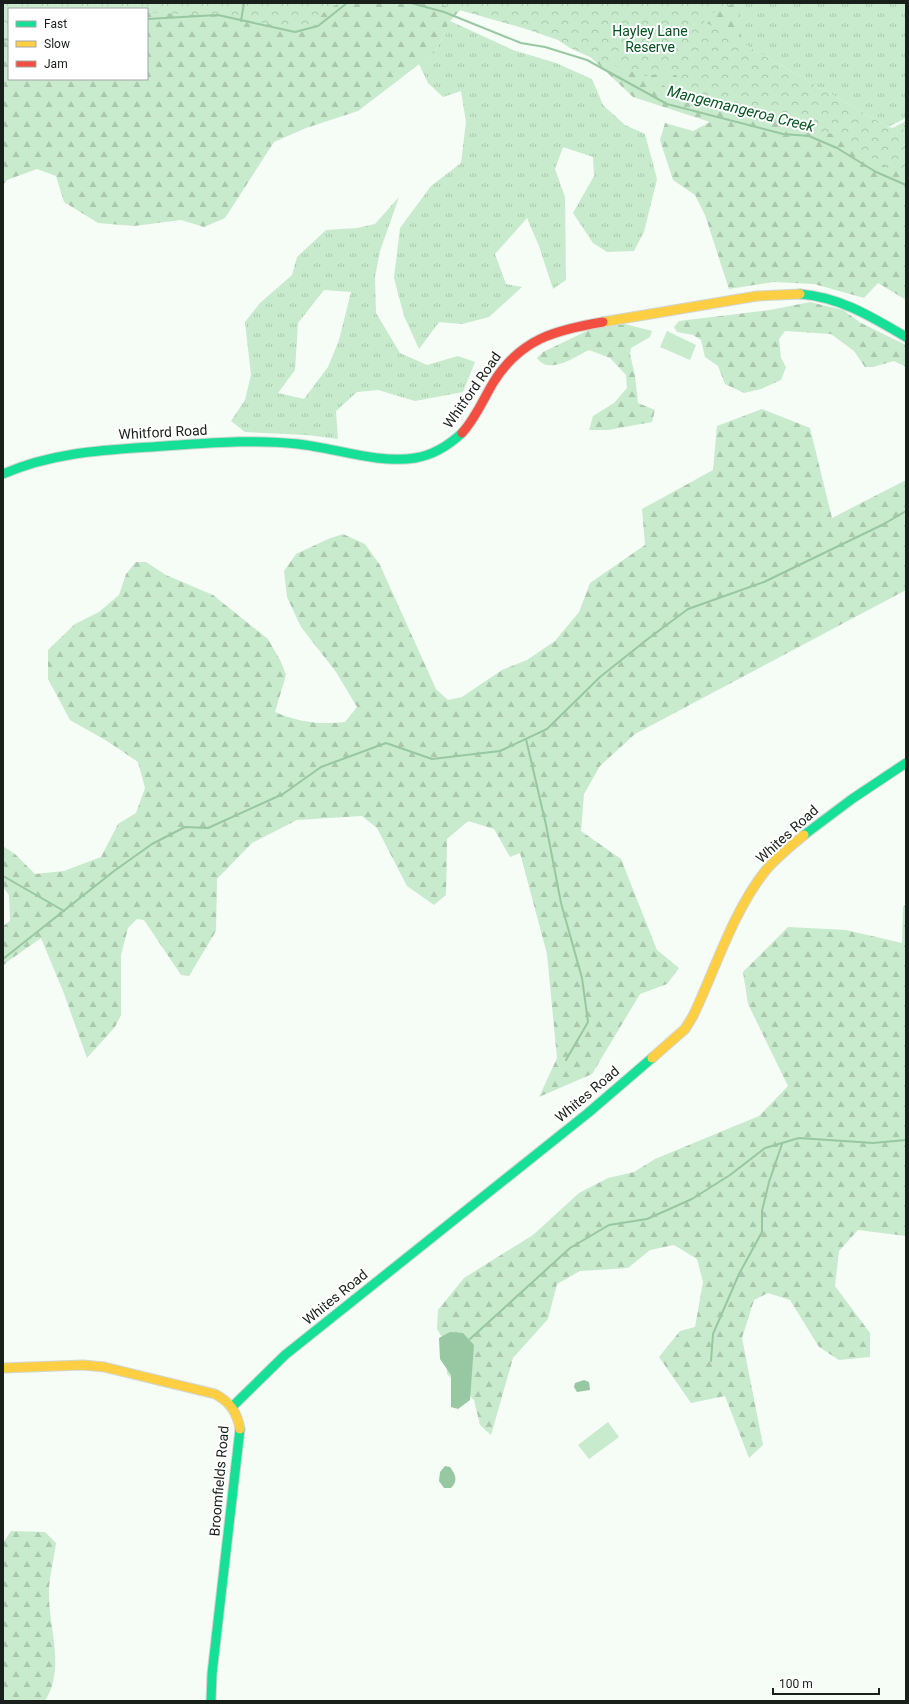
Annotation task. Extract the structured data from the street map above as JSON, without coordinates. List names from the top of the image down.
{
  "streets": {
    "street": ["Whitford Road", "Whites Road", "Broomfields Road"]
  },
  "crossings": [
    ["Whites Road", "Broomfields Road"]
  ],
  "water": ["Mangemangeroa Creek"],
  "parks": ["Hayley Lane Reserve"],
  "legend": ["Fast", "Slow", "Jam"],
  "scale_bar": "100 m"
}
